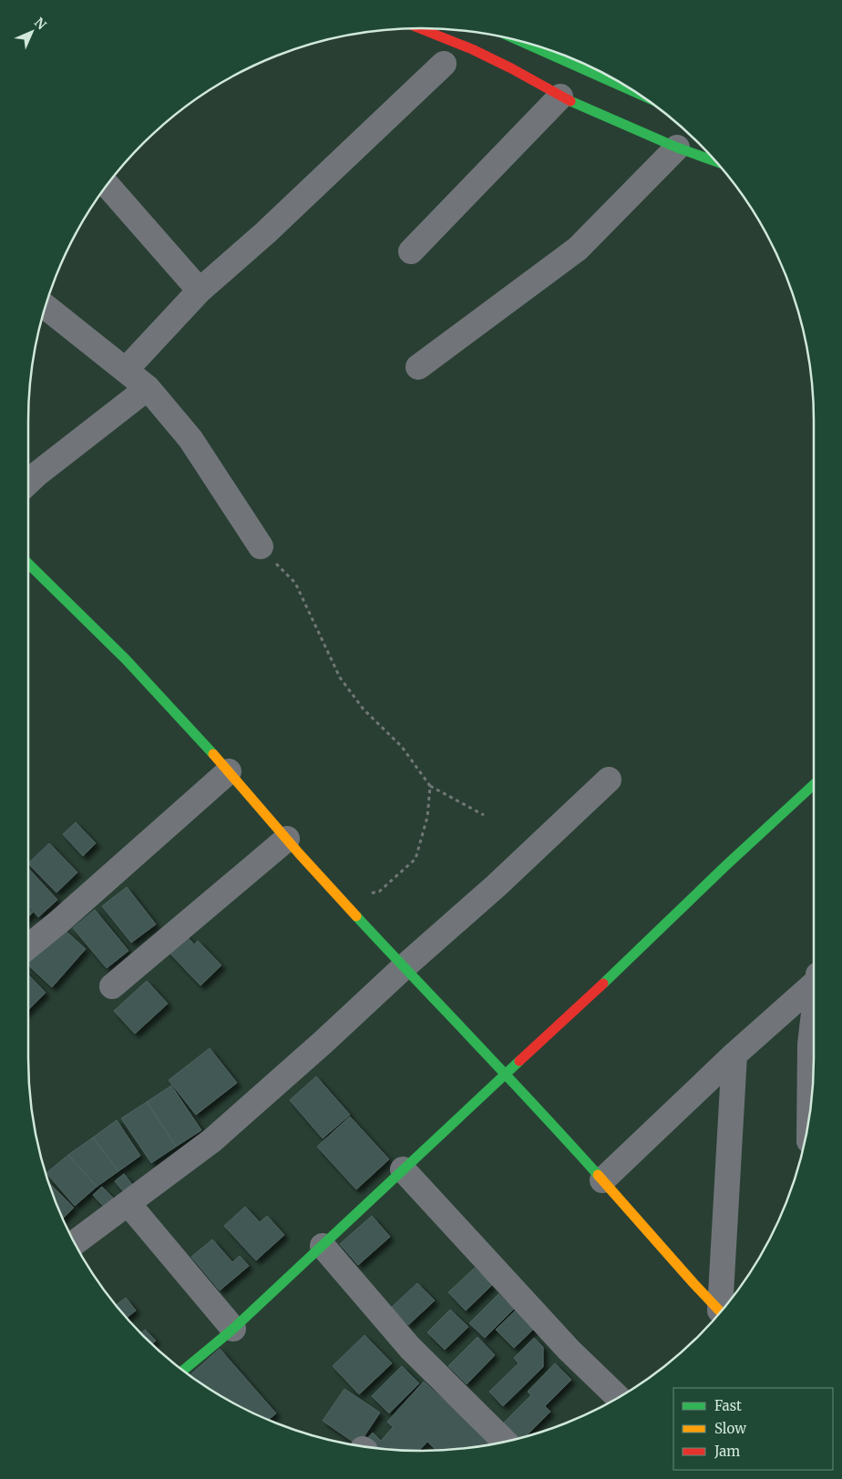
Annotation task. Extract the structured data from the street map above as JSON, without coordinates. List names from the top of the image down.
{
  "legend": ["Fast", "Slow", "Jam"],
  "north": "top right"
}
